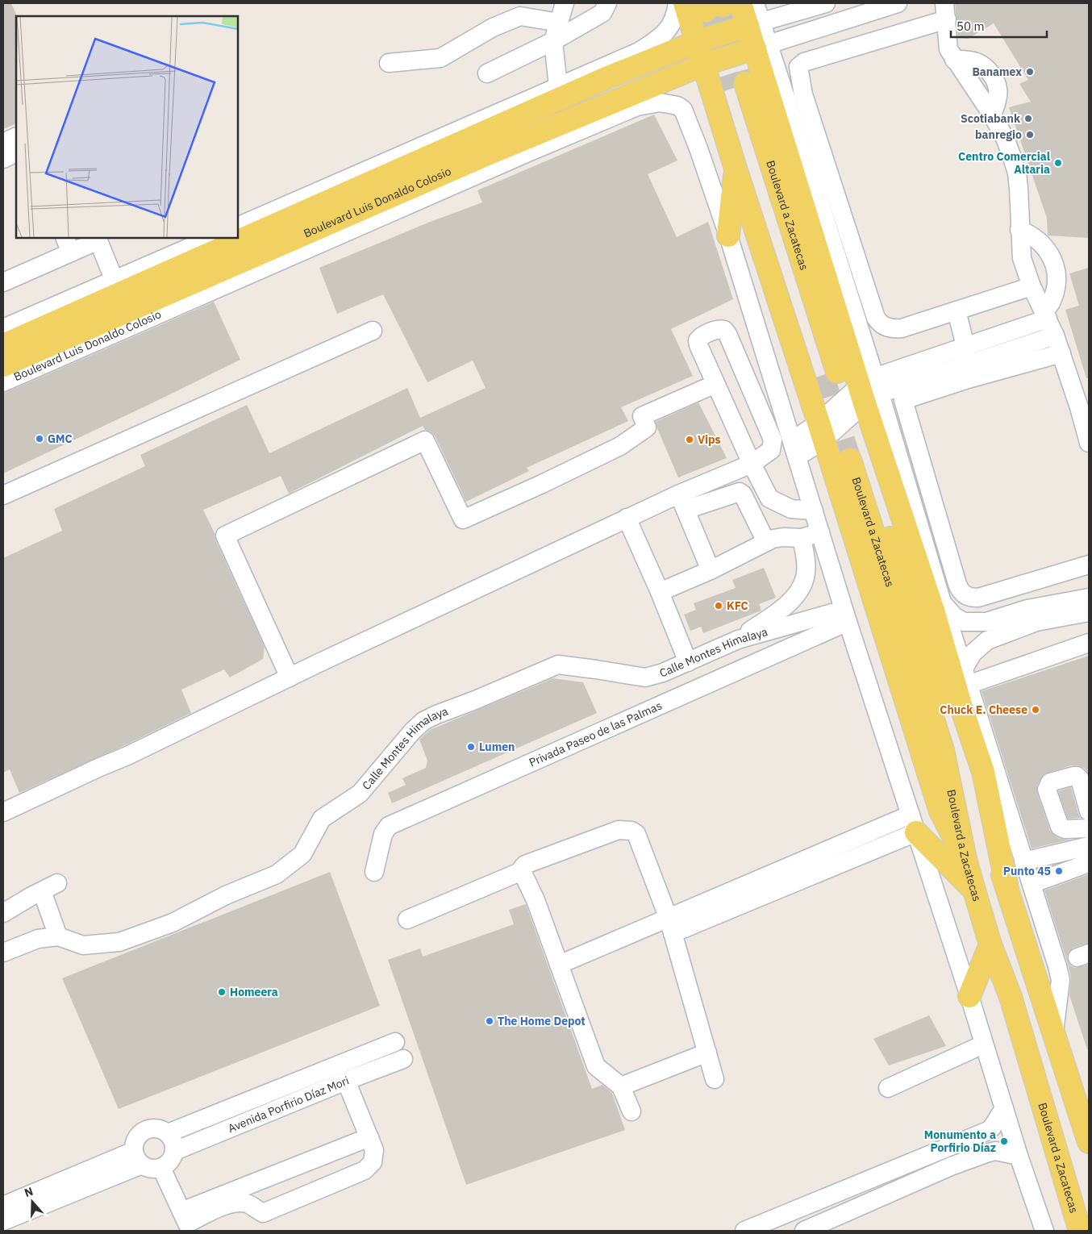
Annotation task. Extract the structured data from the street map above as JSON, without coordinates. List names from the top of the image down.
{
  "streets": {
    "main road": ["Boulevard Luis Donaldo Colosio", "Boulevard a Zacatecas"],
    "street": ["Calle Montes Himalaya", "Privada Paseo de las Palmas", "Avenida Porfirio Díaz Mori"]
  },
  "crossings": [
    ["Calle Montes Himalaya", "Privada Paseo de las Palmas"]
  ],
  "places": [
    "Banamex",
    "Scotiabank",
    "banregio",
    "Centro Comercial Altaria",
    "GMC",
    "Vips",
    "KFC",
    "Chuck E. Cheese",
    "Lumen",
    "Punto 45",
    "Homeera",
    "The Home Depot",
    "Monumento a Porfirio Díaz"
  ],
  "scale_bar": "50 m",
  "north": "top"
}
